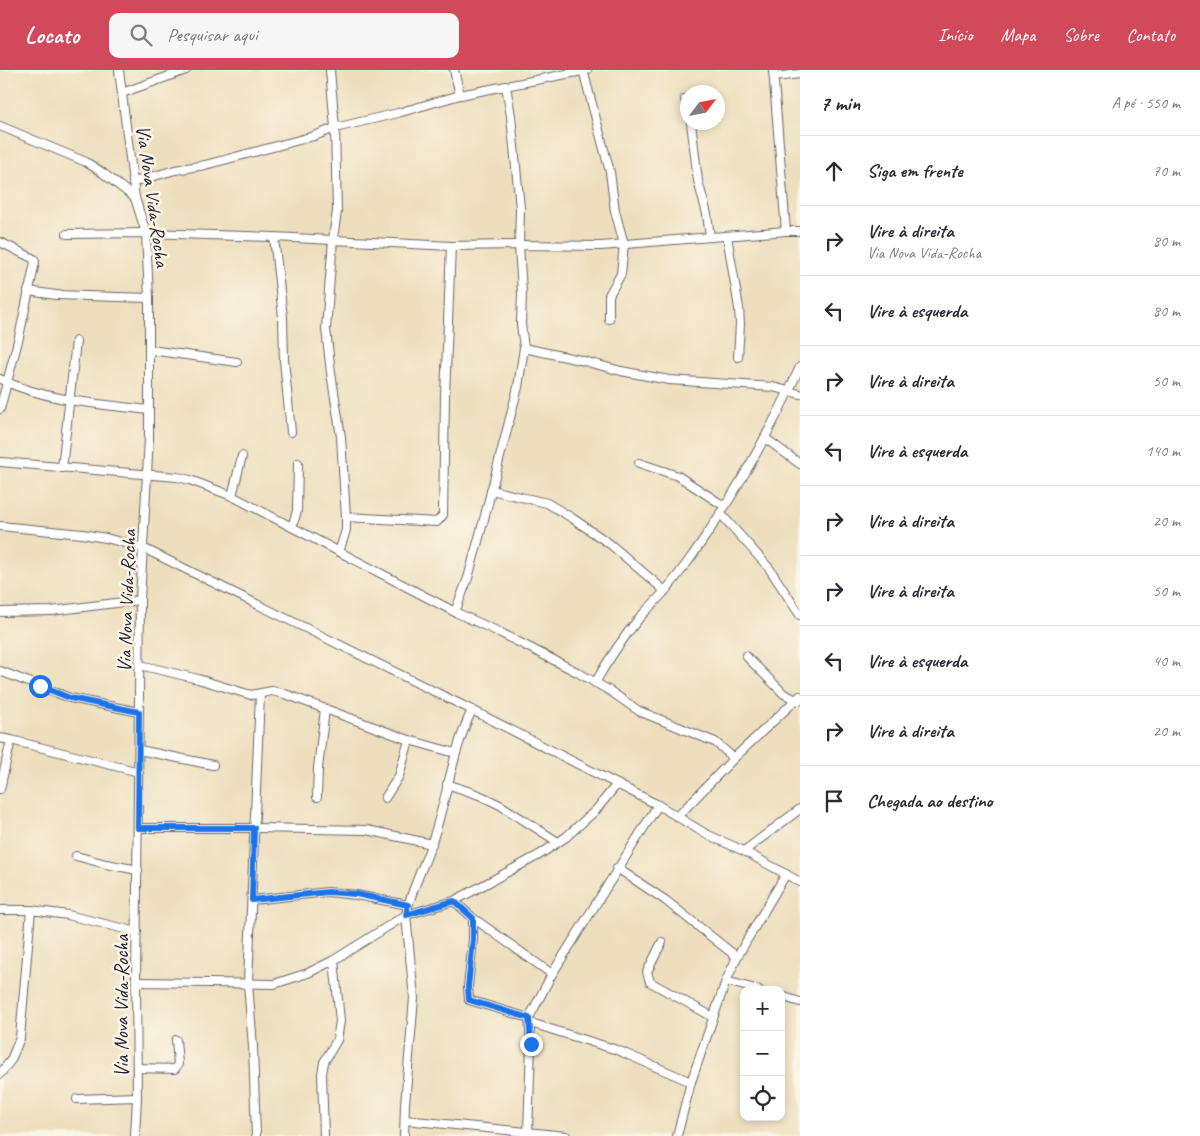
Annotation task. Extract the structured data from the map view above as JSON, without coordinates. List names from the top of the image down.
{
  "streets": {
    "street": ["Via Nova Vida-Rocha"]
  },
  "north": "top right",
  "page": {
    "header": "Locato",
    "search": "Pesquisar aqui",
    "nav": [
      "Início",
      "Mapa",
      "Sobre",
      "Contato"
    ],
    "heading": ["7 min", "A pé · 550 m"],
    "list": [
      ["Siga em frente", "70 m"],
      ["Vire à direita", "Via Nova Vida-Rocha", "80 m"],
      ["Vire à esquerda", "80 m"],
      ["Vire à direita", "50 m"],
      ["Vire à esquerda", "140 m"],
      ["Vire à direita", "20 m"],
      ["Vire à direita", "50 m"],
      ["Vire à esquerda", "40 m"],
      ["Vire à direita", "20 m"],
      "Chegada ao destino"
    ],
    "map_buttons": ["+", "−"]
  }
}
